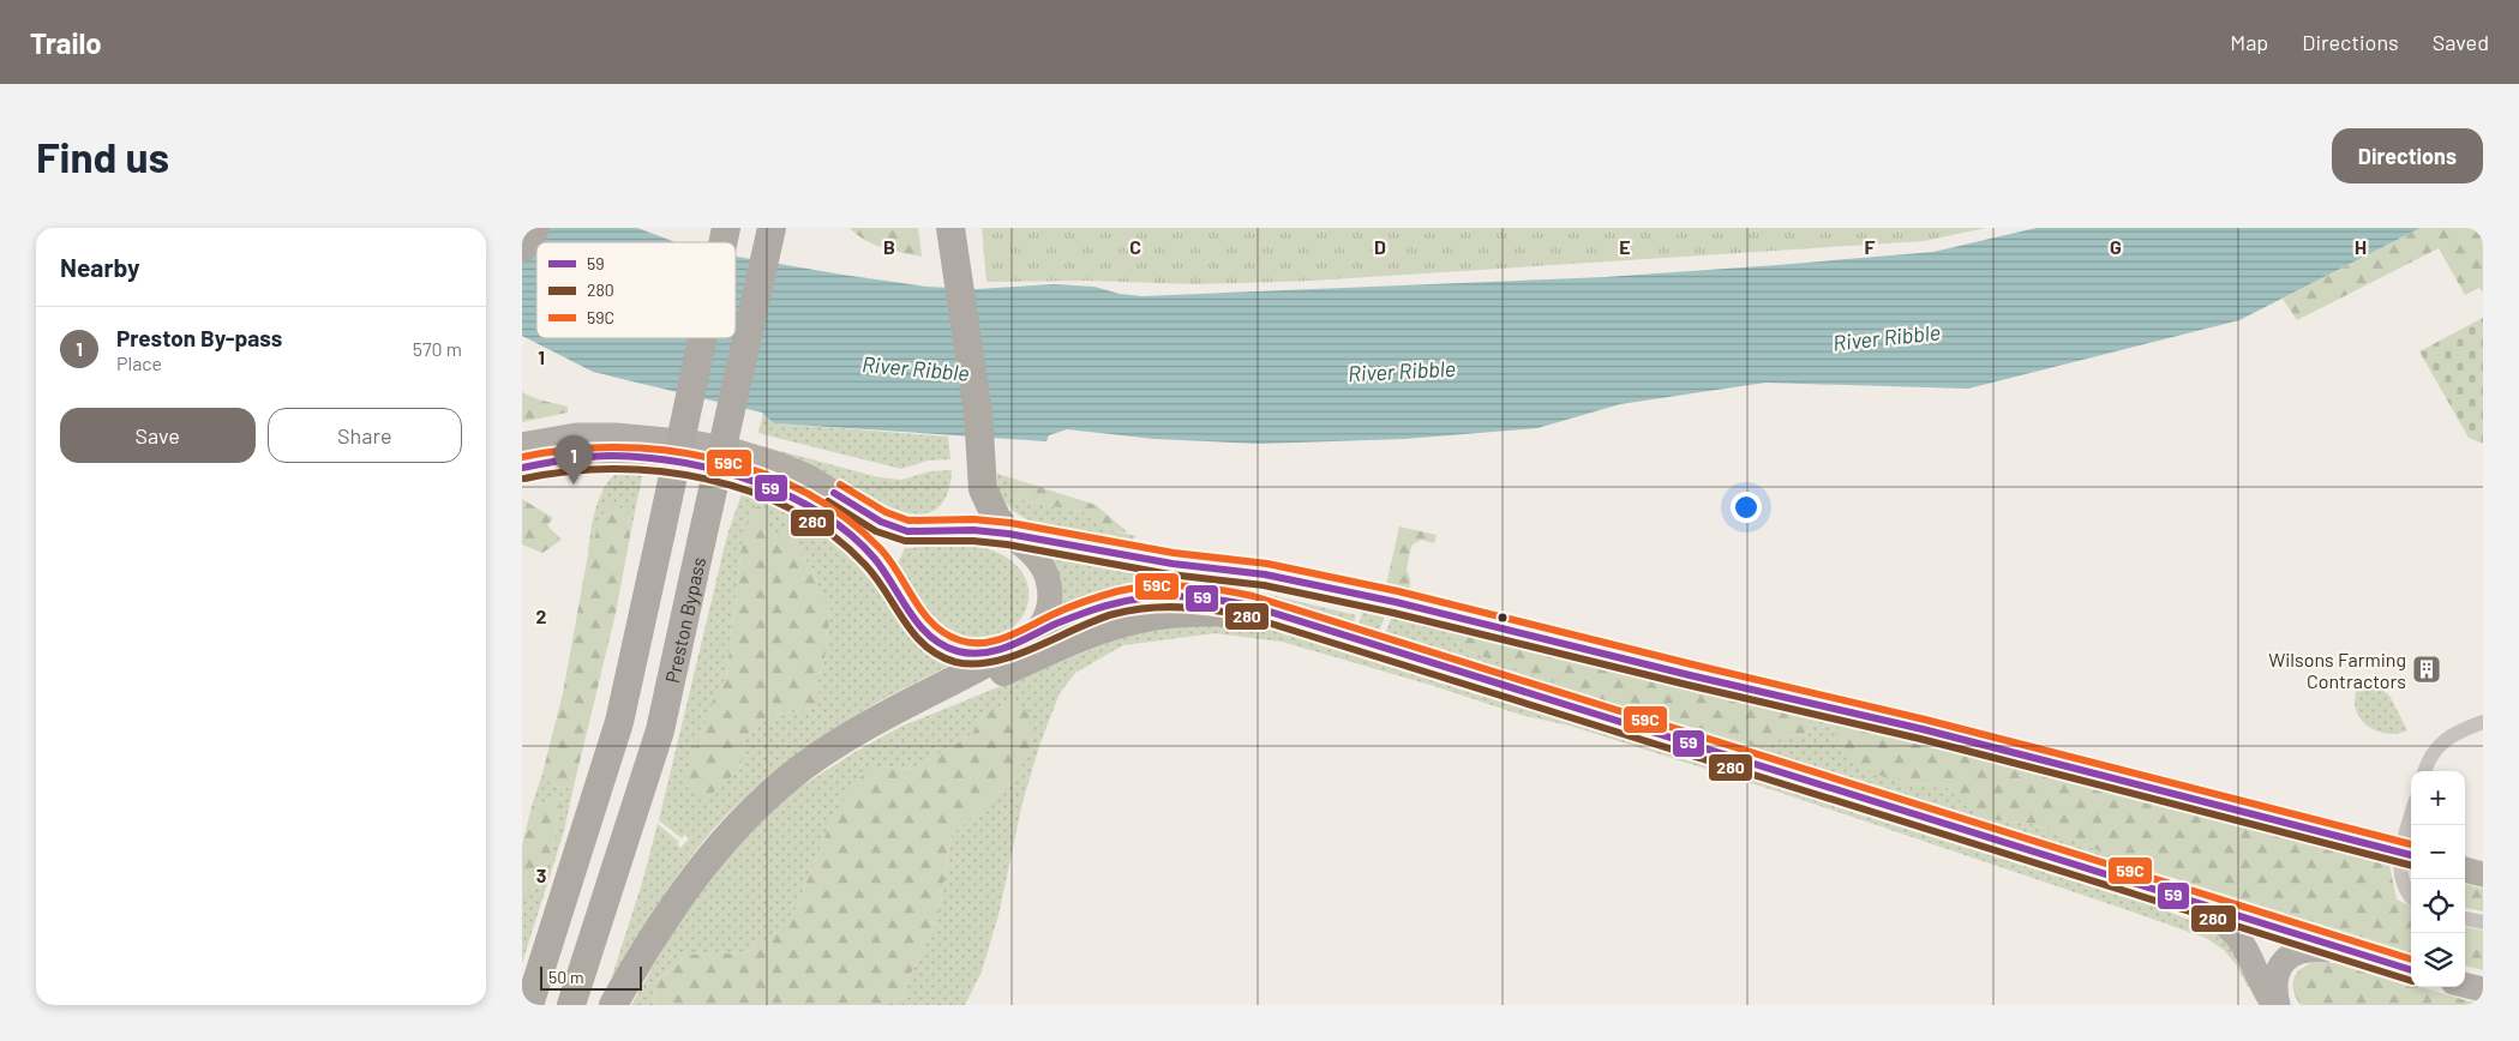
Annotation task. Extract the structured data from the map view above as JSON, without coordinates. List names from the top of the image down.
{
  "streets": {
    "highway": ["Preston Bypass"]
  },
  "water": ["River Ribble"],
  "places": {
    "building": ["Wilsons Farming Contractors"]
  },
  "lines": ["transit line 59C", "transit line 59", "transit line 280"],
  "legend": ["59", "280", "59C"],
  "scale_bar": "50 m",
  "page": {
    "header": "Trailo",
    "nav": ["Map", "Directions", "Saved"],
    "buttons": [
      "Directions",
      ["Save", "Share"]
    ],
    "title": "Find us",
    "heading": "Nearby",
    "list": [
      {
        "mark": "1",
        "name": "Preston By-pass",
        "note": "Place",
        "value": "570 m"
      }
    ],
    "pins": "1",
    "map_buttons": ["+", "−"],
    "scale": "50 m"
  },
  "grid": {
    "columns": [
      "B",
      "C",
      "D",
      "E",
      "F",
      "G",
      "H"
    ],
    "rows": ["1", "2", "3"]
  }
}
